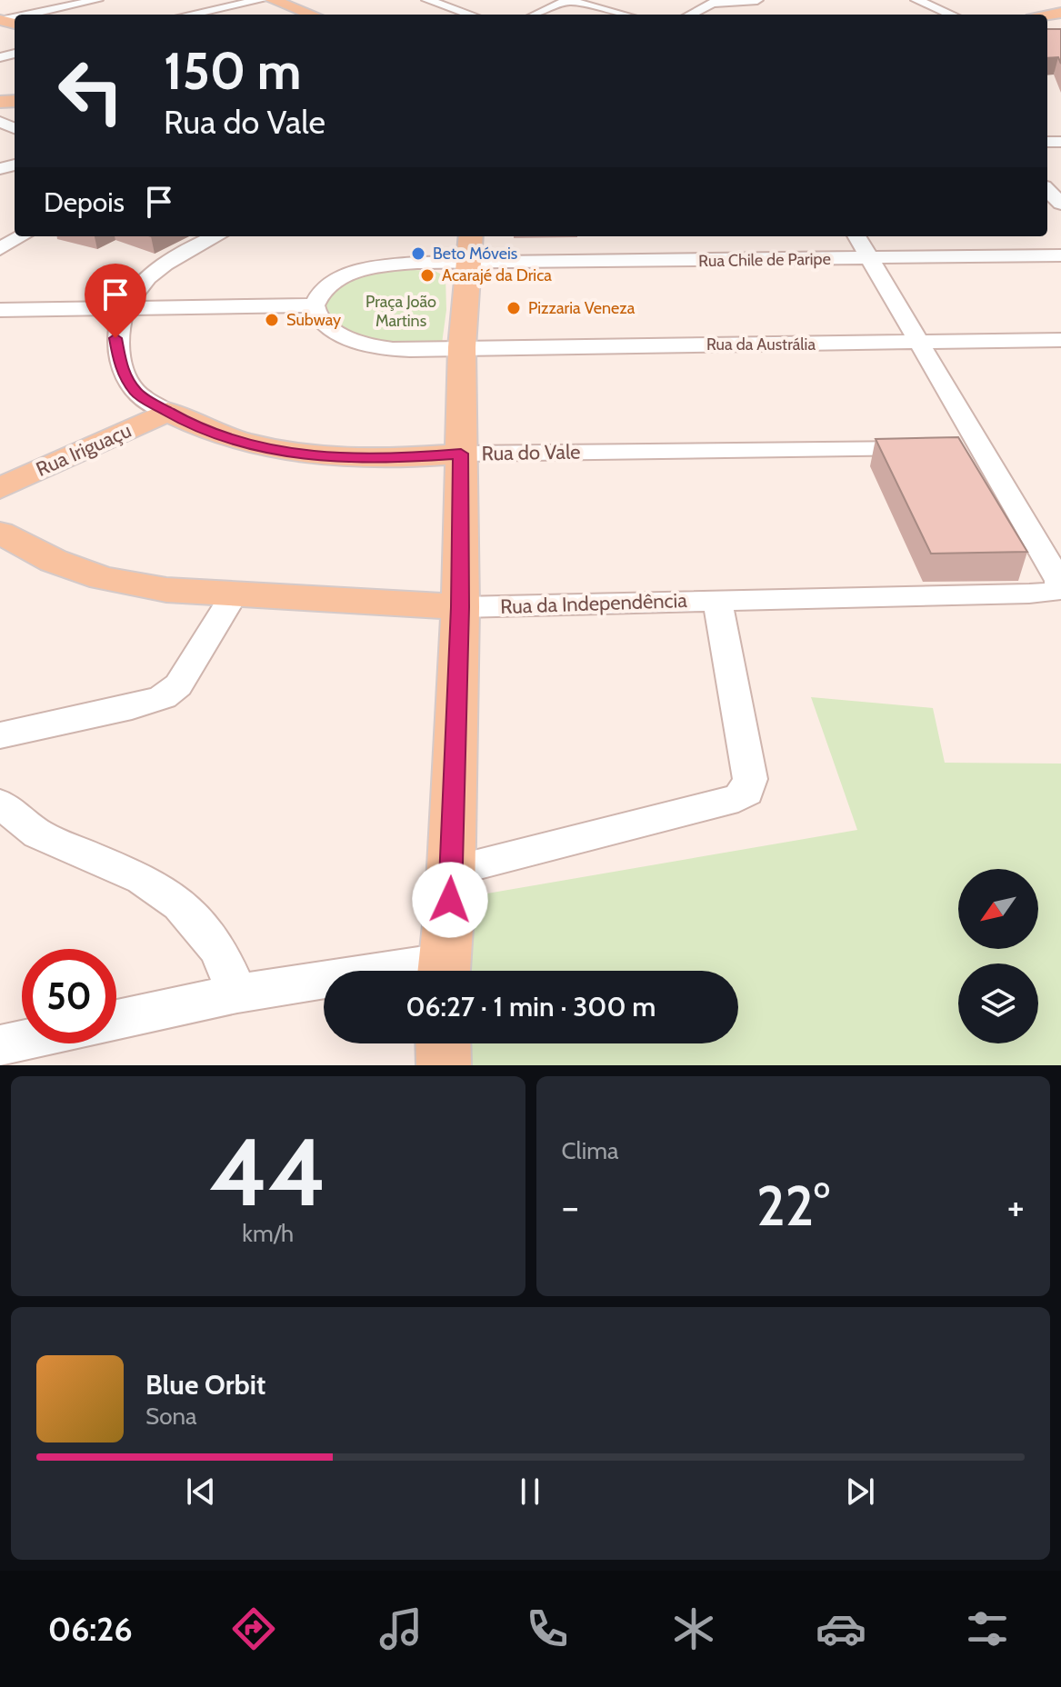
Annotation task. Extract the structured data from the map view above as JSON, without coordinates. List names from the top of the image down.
{
  "streets": {
    "main road": ["Rua Iriguaçu", "Rua do Vale", "Rua da Independência"],
    "street": ["Rua Chile de Paripe", "Rua da Austrália"]
  },
  "crossings": [
    ["Rua Iriguaçu", "Rua do Vale"],
    ["Rua do Vale", "Rua da Independência"]
  ],
  "parks": ["Praça João Martins"],
  "places": [
    "Beto Móveis",
    "Acarajé da Drica",
    "Pizzaria Veneza",
    "Subway"
  ],
  "north": "bottom left",
  "page": {
    "turn": ["150 m", "Rua do Vale"],
    "then": "Depois",
    "limit": "50",
    "trip": "06:27 · 1 min · 300 m",
    "tile": [
      ["44", "km/h"],
      "Clima"
    ],
    "heat": ["−", "22°", "+"],
    "song": ["Blue Orbit", "Sona"],
    "tabs": "06:26"
  }
}
